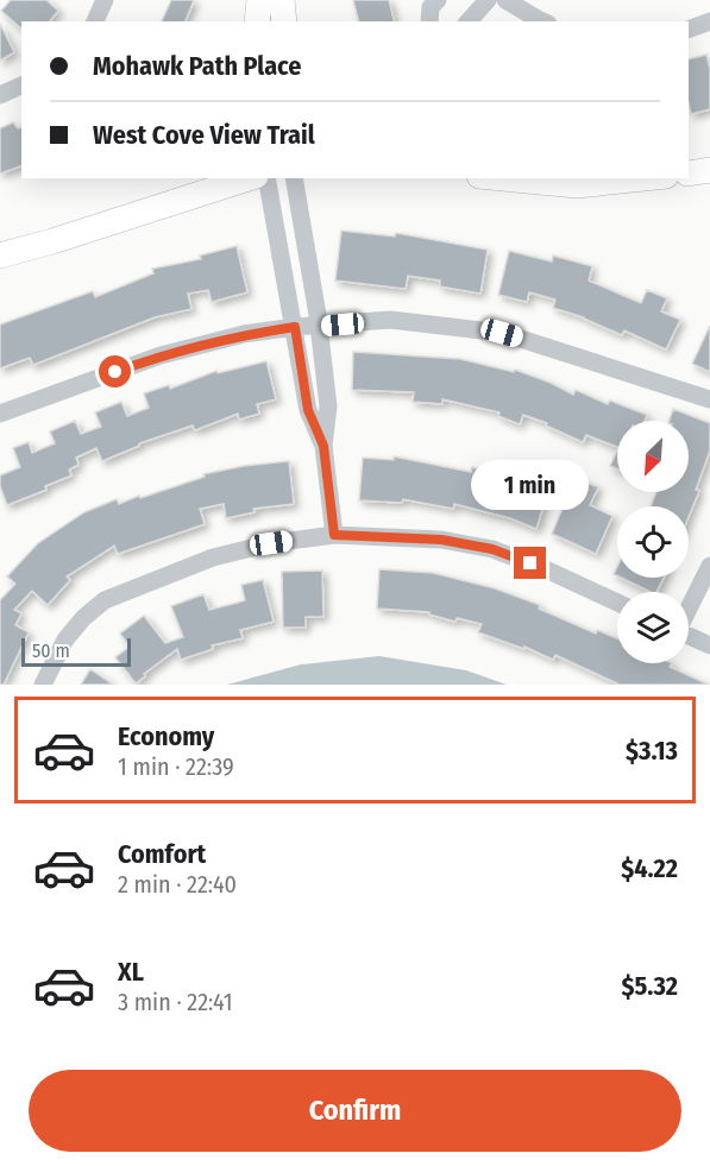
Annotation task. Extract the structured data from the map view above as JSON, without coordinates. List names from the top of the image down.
{
  "scale_bar": "50 m",
  "north": "bottom left",
  "page": {
    "banner": ["Mohawk Path Place", "West Cove View Trail"],
    "bubble": "1 min",
    "scale": "50 m",
    "list": [
      {
        "name": "Economy",
        "note": "1 min · 22:39",
        "value": "$3.13"
      },
      {
        "name": "Comfort",
        "note": "2 min · 22:40",
        "value": "$4.22"
      },
      {
        "name": "XL",
        "note": "3 min · 22:41",
        "value": "$5.32"
      }
    ],
    "buttons": "Confirm"
  }
}
